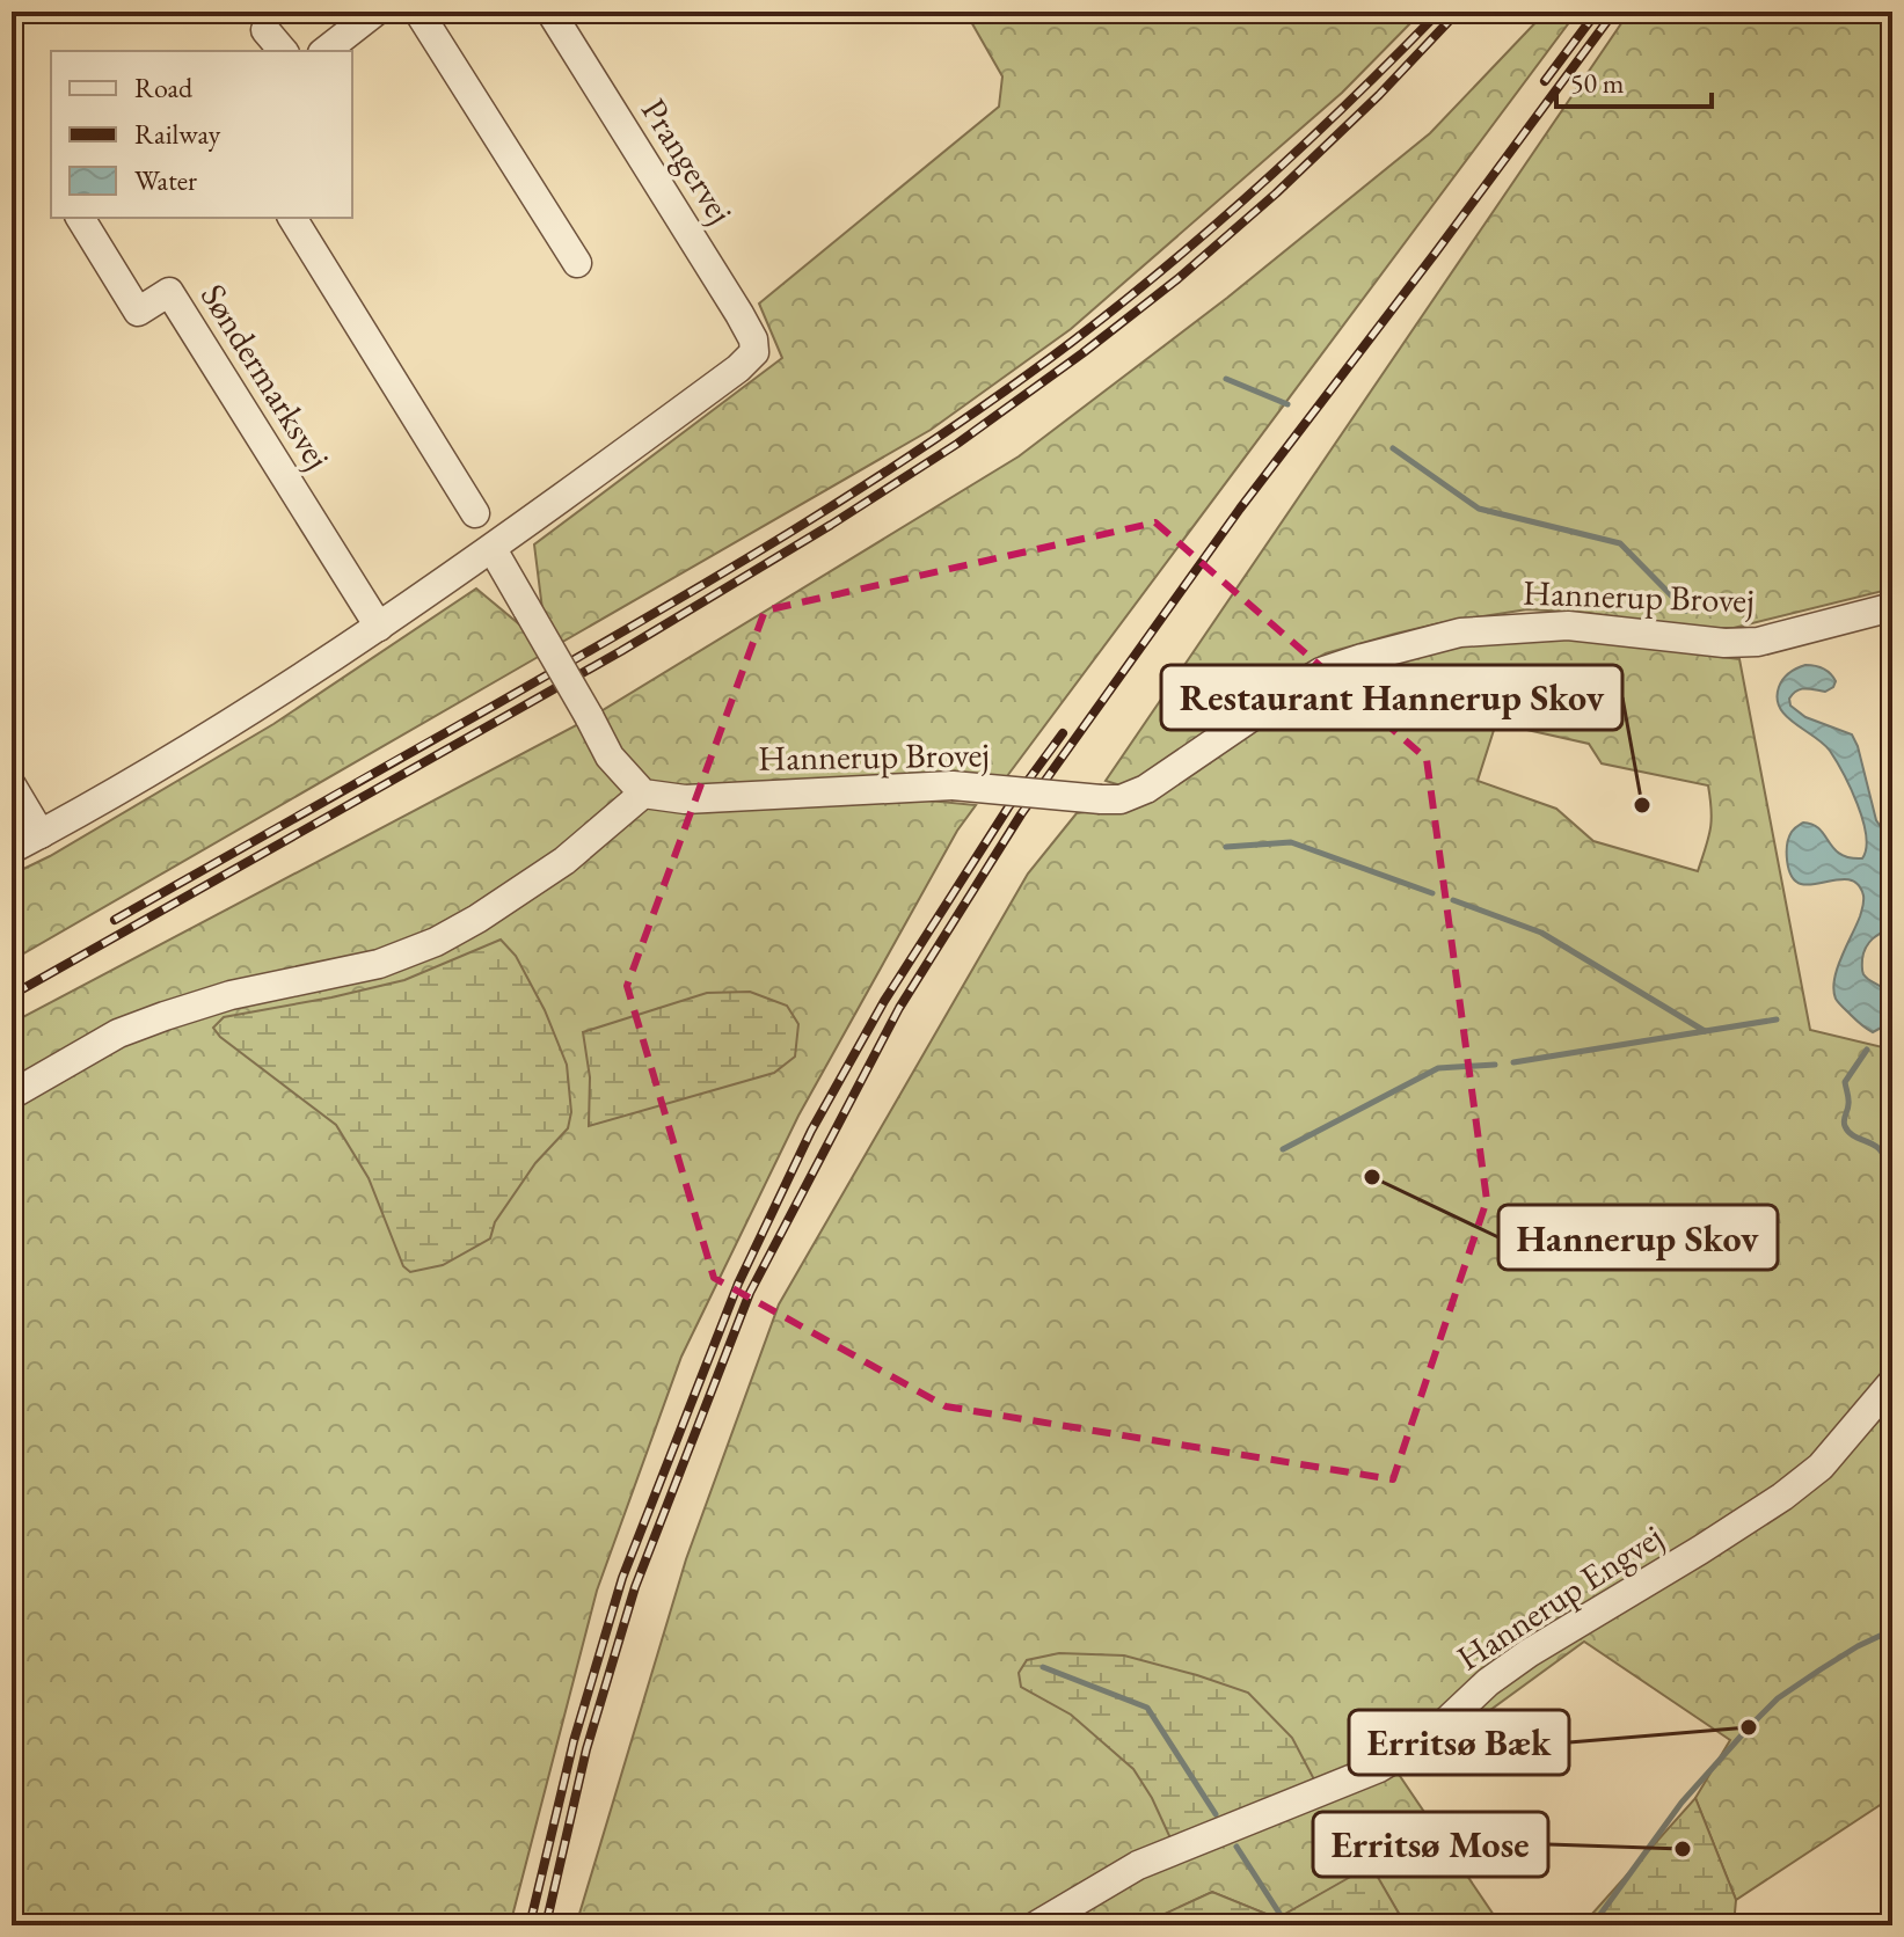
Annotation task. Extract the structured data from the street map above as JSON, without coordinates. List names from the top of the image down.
{
  "streets": {
    "street": [
      "Prangervej",
      "Søndermarksvej",
      "Hannerup Brovej",
      "Hannerup Engvej"
    ]
  },
  "places": [
    "Restaurant Hannerup Skov",
    "Hannerup Skov",
    "Erritsø Bæk",
    "Erritsø Mose"
  ],
  "legend": ["Road", "Railway", "Water"],
  "scale_bar": "50 m"
}
